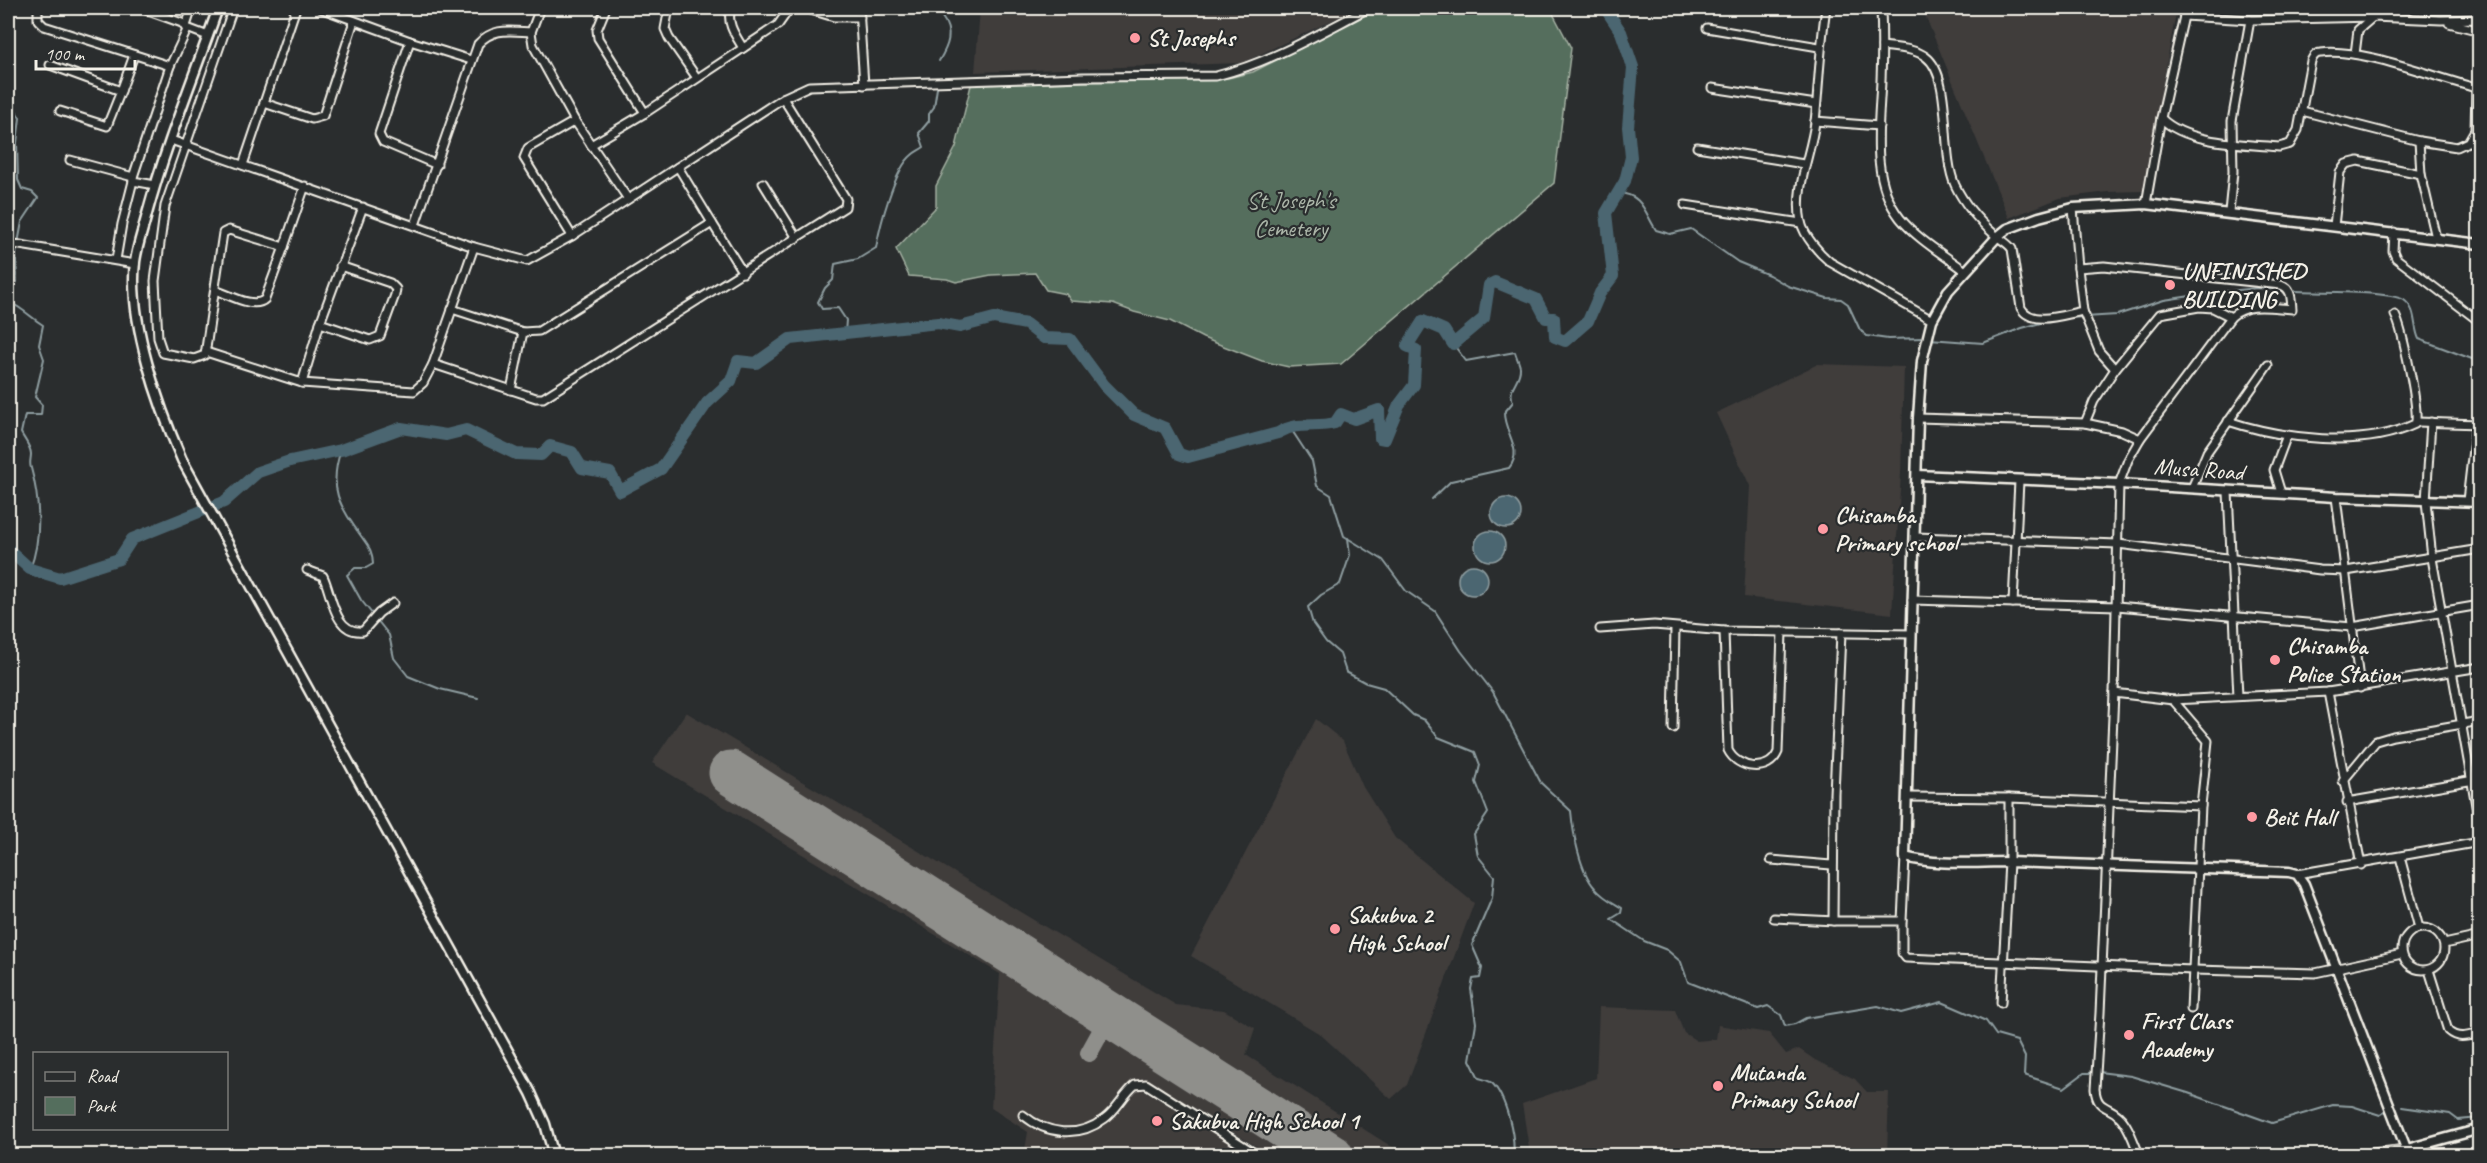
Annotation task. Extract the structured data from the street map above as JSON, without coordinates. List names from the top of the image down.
{
  "streets": {
    "street": ["Musa Road"]
  },
  "parks": ["St Joseph's Cemetery"],
  "places": [
    "St Josephs",
    "UNFINISHED BUILDING",
    "Chisamba Primary school",
    "Chisamba Police Station",
    "Beit Hall",
    "Sakubva 2 High School",
    "First Class Academy",
    "Mutanda Primary School",
    "Sakubva High School 1"
  ],
  "legend": ["Road", "Park"],
  "scale_bar": "100 m"
}
